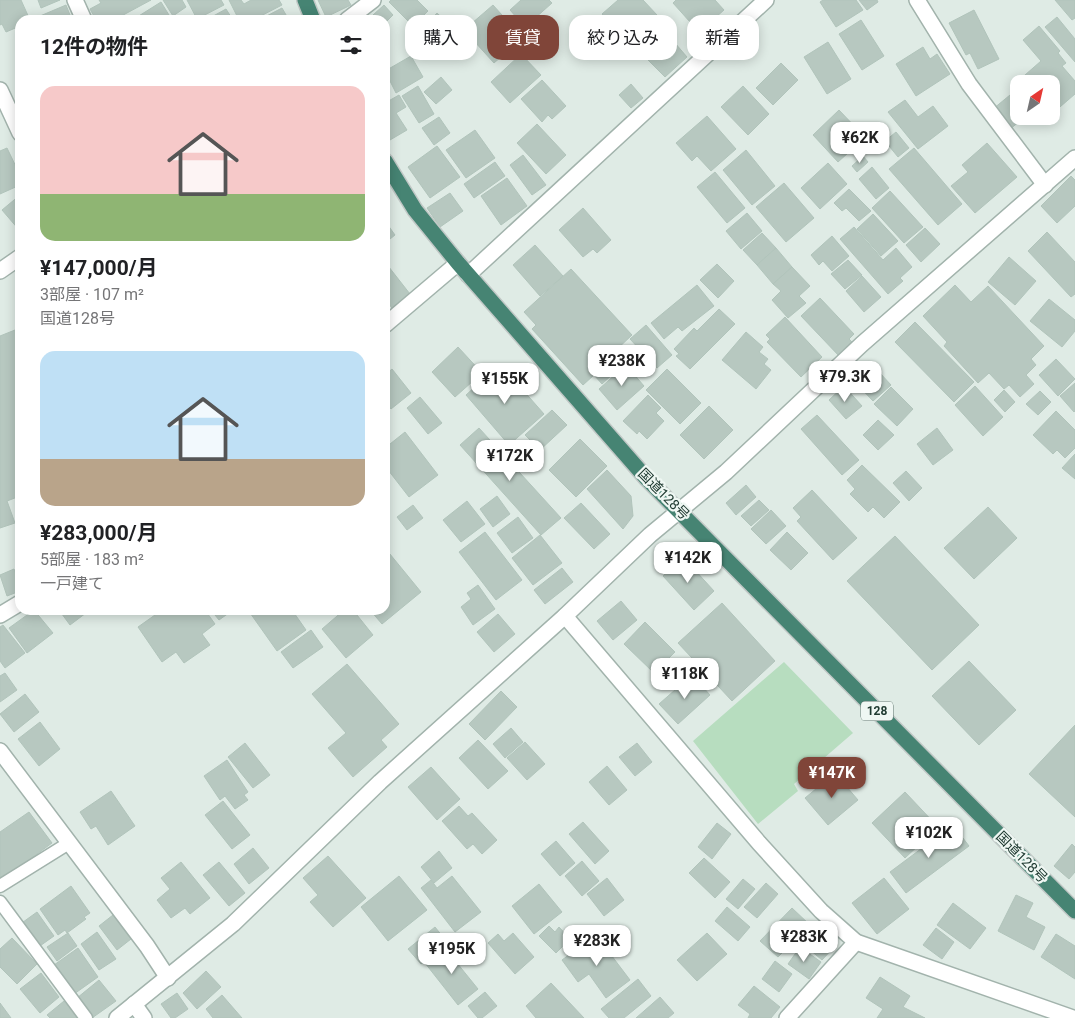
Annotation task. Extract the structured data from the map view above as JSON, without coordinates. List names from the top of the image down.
{
  "streets": {
    "highway": ["国道128号", "128"]
  },
  "north": "top right",
  "page": {
    "chip": [
      "購入",
      "賃貸",
      "絞り込み",
      "新着"
    ],
    "heading": "12件の物件",
    "list": [
      {
        "name": "¥147,000/月",
        "note": "3部屋 · 107 m² · 国道128号"
      },
      {
        "name": "¥283,000/月",
        "note": "5部屋 · 183 m² · 一戸建て"
      }
    ],
    "price": [
      "¥62K",
      "¥238K",
      "¥79.3K",
      "¥155K",
      "¥172K",
      "¥142K",
      "¥118K",
      "¥147K",
      "¥102K",
      "¥283K",
      "¥283K",
      "¥195K"
    ]
  }
}
